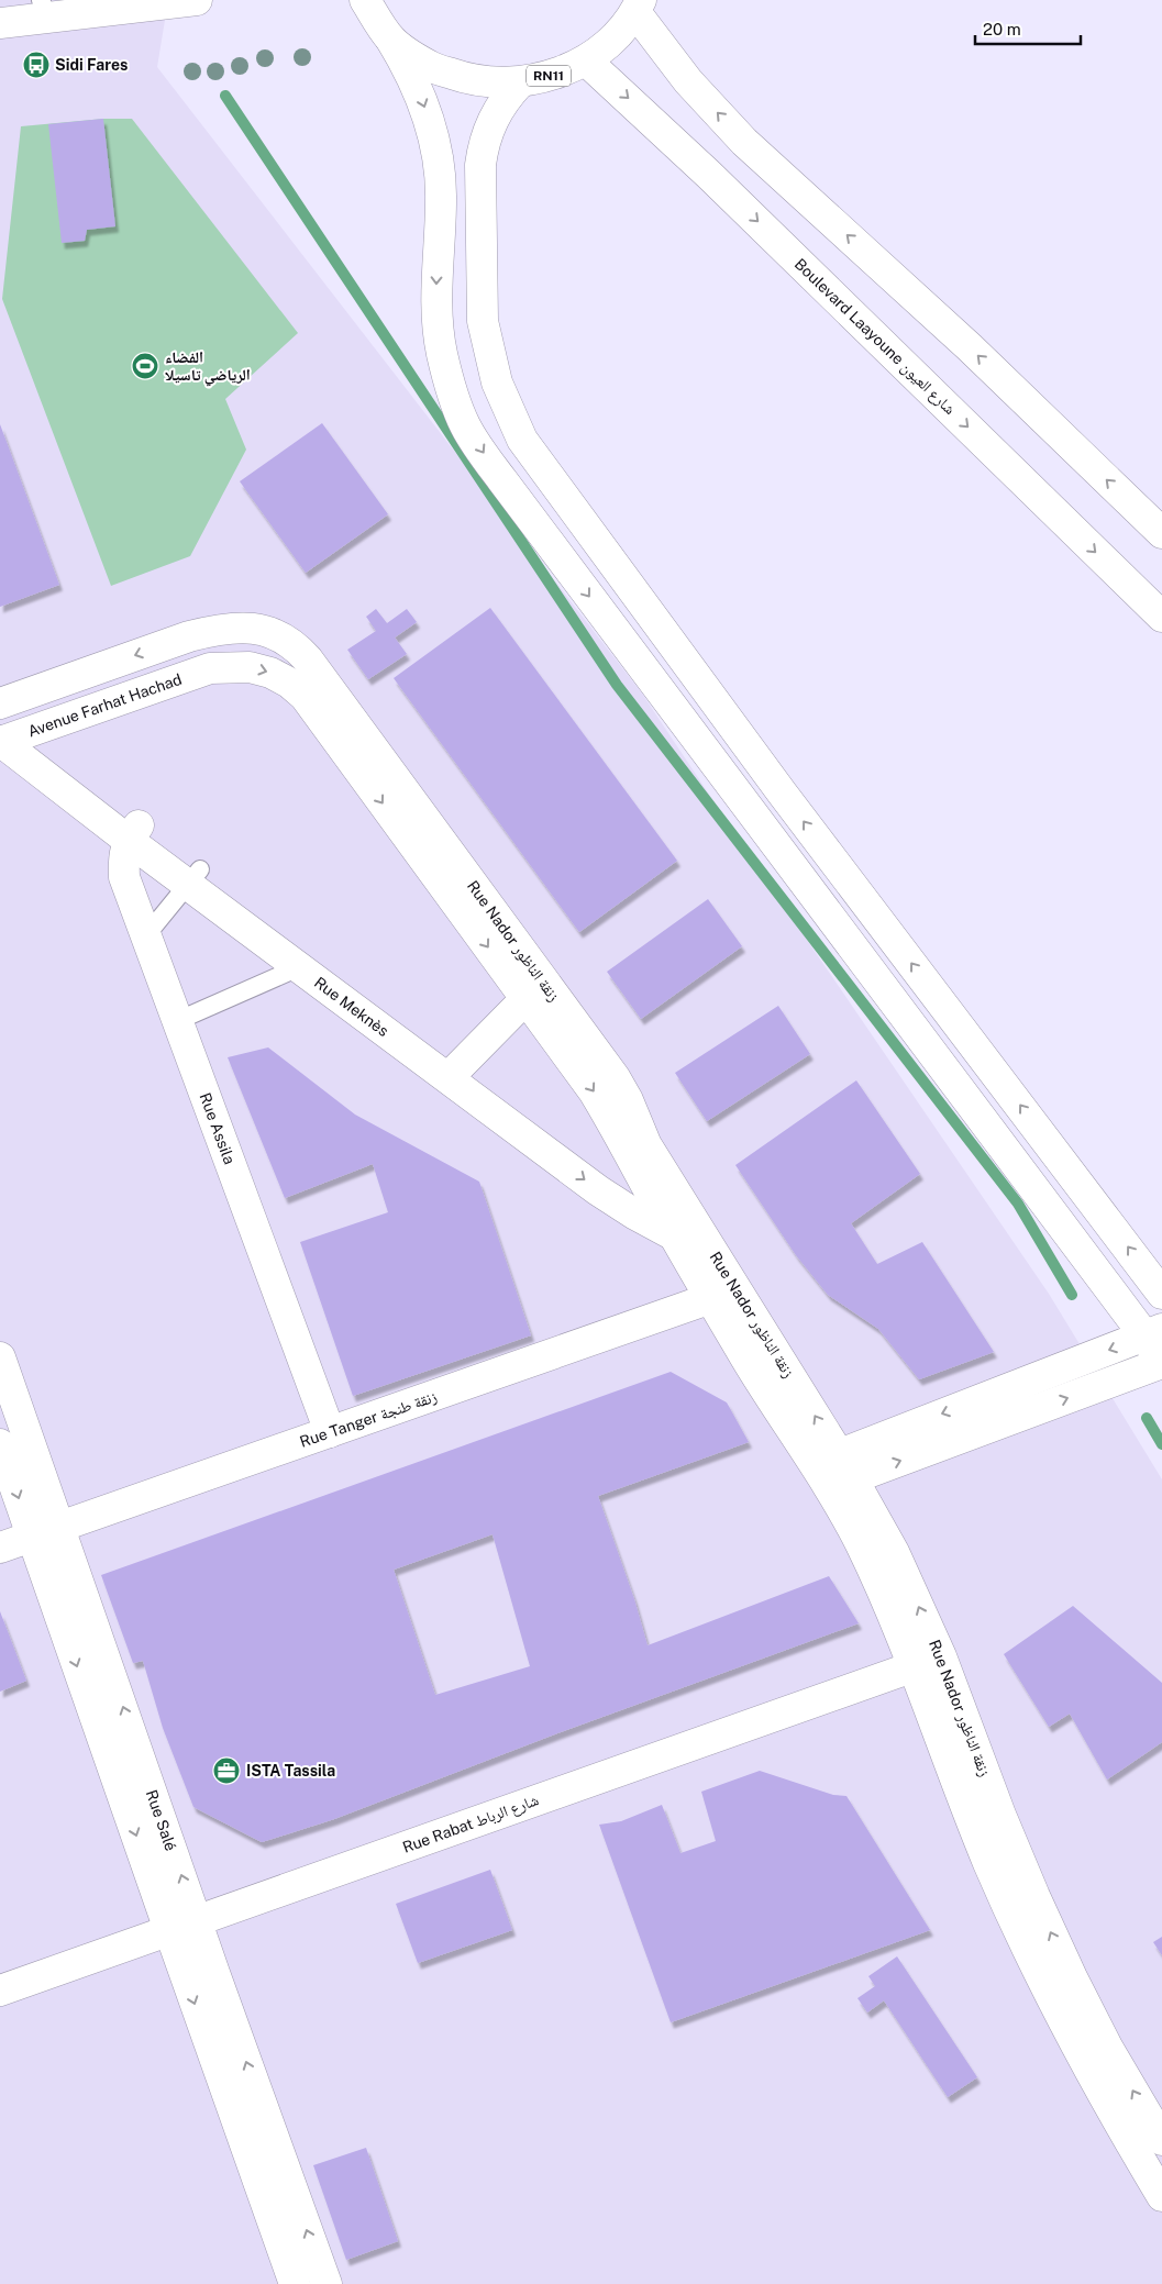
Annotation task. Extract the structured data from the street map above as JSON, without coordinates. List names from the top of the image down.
{
  "streets": {
    "street": [
      "RN11",
      "Boulevard Laayoune شارع العيون",
      "Avenue Farhat Hachad",
      "Rue Nador زنقة الناظور",
      "Rue Meknès",
      "Rue Assila",
      "Rue Tanger زنقة طنجة",
      "Rue Salé",
      "Rue Rabat شارع الرباط"
    ]
  },
  "crossings": [
    ["RN11", "Boulevard Laayoune شارع العيون"],
    ["Avenue Farhat Hachad", "Rue Nador زنقة الناظور"],
    ["Avenue Farhat Hachad", "Rue Meknès"],
    ["Rue Nador زنقة الناظور", "Rue Meknès"],
    ["Rue Nador زنقة الناظور", "Rue Tanger زنقة طنجة"],
    ["Rue Nador زنقة الناظور", "Rue Rabat شارع الرباط"],
    ["Rue Meknès", "Rue Assila"],
    ["Rue Assila", "Rue Tanger زنقة طنجة"],
    ["Rue Tanger زنقة طنجة", "Rue Salé"],
    ["Rue Salé", "Rue Rabat شارع الرباط"]
  ],
  "places": {
    "bus stop": ["Sidi Fares"],
    "sports": ["الفضاء الرياضي تاسيلا"],
    "office": ["ISTA Tassila"]
  },
  "scale_bar": "20 m"
}
